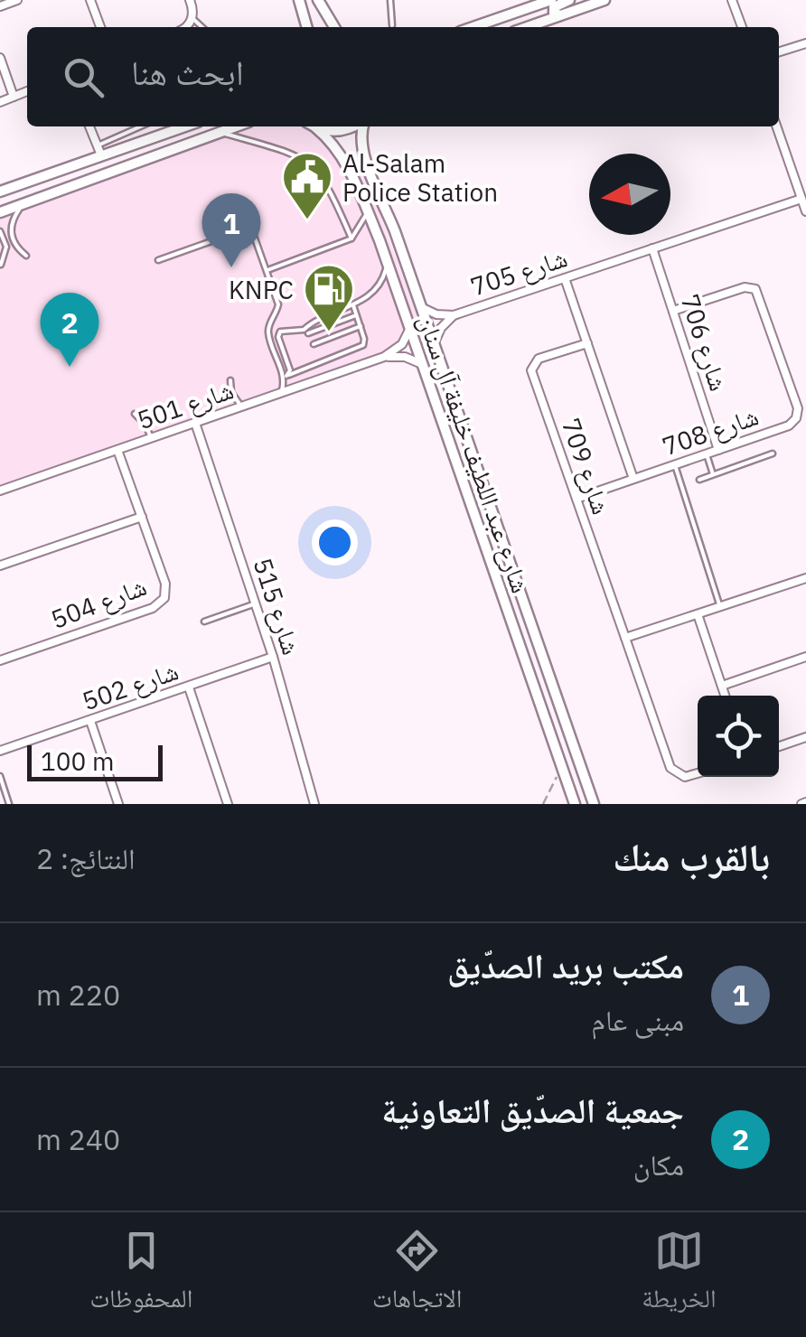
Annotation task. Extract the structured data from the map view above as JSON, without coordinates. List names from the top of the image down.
{
  "streets": {
    "street": [
      "شارع 705",
      "شارع 706",
      "شارع 501",
      "شارع 708",
      "شارع عبد اللطيف خليفة آل سنان",
      "شارع 709",
      "شارع 504",
      "شارع 515",
      "شارع 502"
    ]
  },
  "crossings": [
    ["شارع 705", "شارع 706"],
    ["شارع 705", "شارع عبد اللطيف خليفة آل سنان"],
    ["شارع 706", "شارع 708"],
    ["شارع 501", "شارع عبد اللطيف خليفة آل سنان"],
    ["شارع 501", "شارع 504"],
    ["شارع 501", "شارع 515"],
    ["شارع 708", "شارع 709"],
    ["شارع 515", "شارع 502"]
  ],
  "places": {
    "public building": ["Al-Salam Police Station"],
    "fuel station": ["KNPC"]
  },
  "scale_bar": "100 m",
  "north": "left",
  "page": {
    "search": "ابحث هنا",
    "pins": ["1", "2"],
    "scale": "100 m",
    "heading": ["بالقرب منك", "النتائج: 2"],
    "list": [
      {
        "mark": "1",
        "name": "مكتب بريد الصدّيق",
        "note": "مبنى عام",
        "value": "220 m"
      },
      {
        "mark": "2",
        "name": "جمعية الصدّيق التعاونية",
        "note": "مكان",
        "value": "240 m"
      }
    ],
    "nav": ["الخريطة", "الاتجاهات", "المحفوظات"]
  }
}
